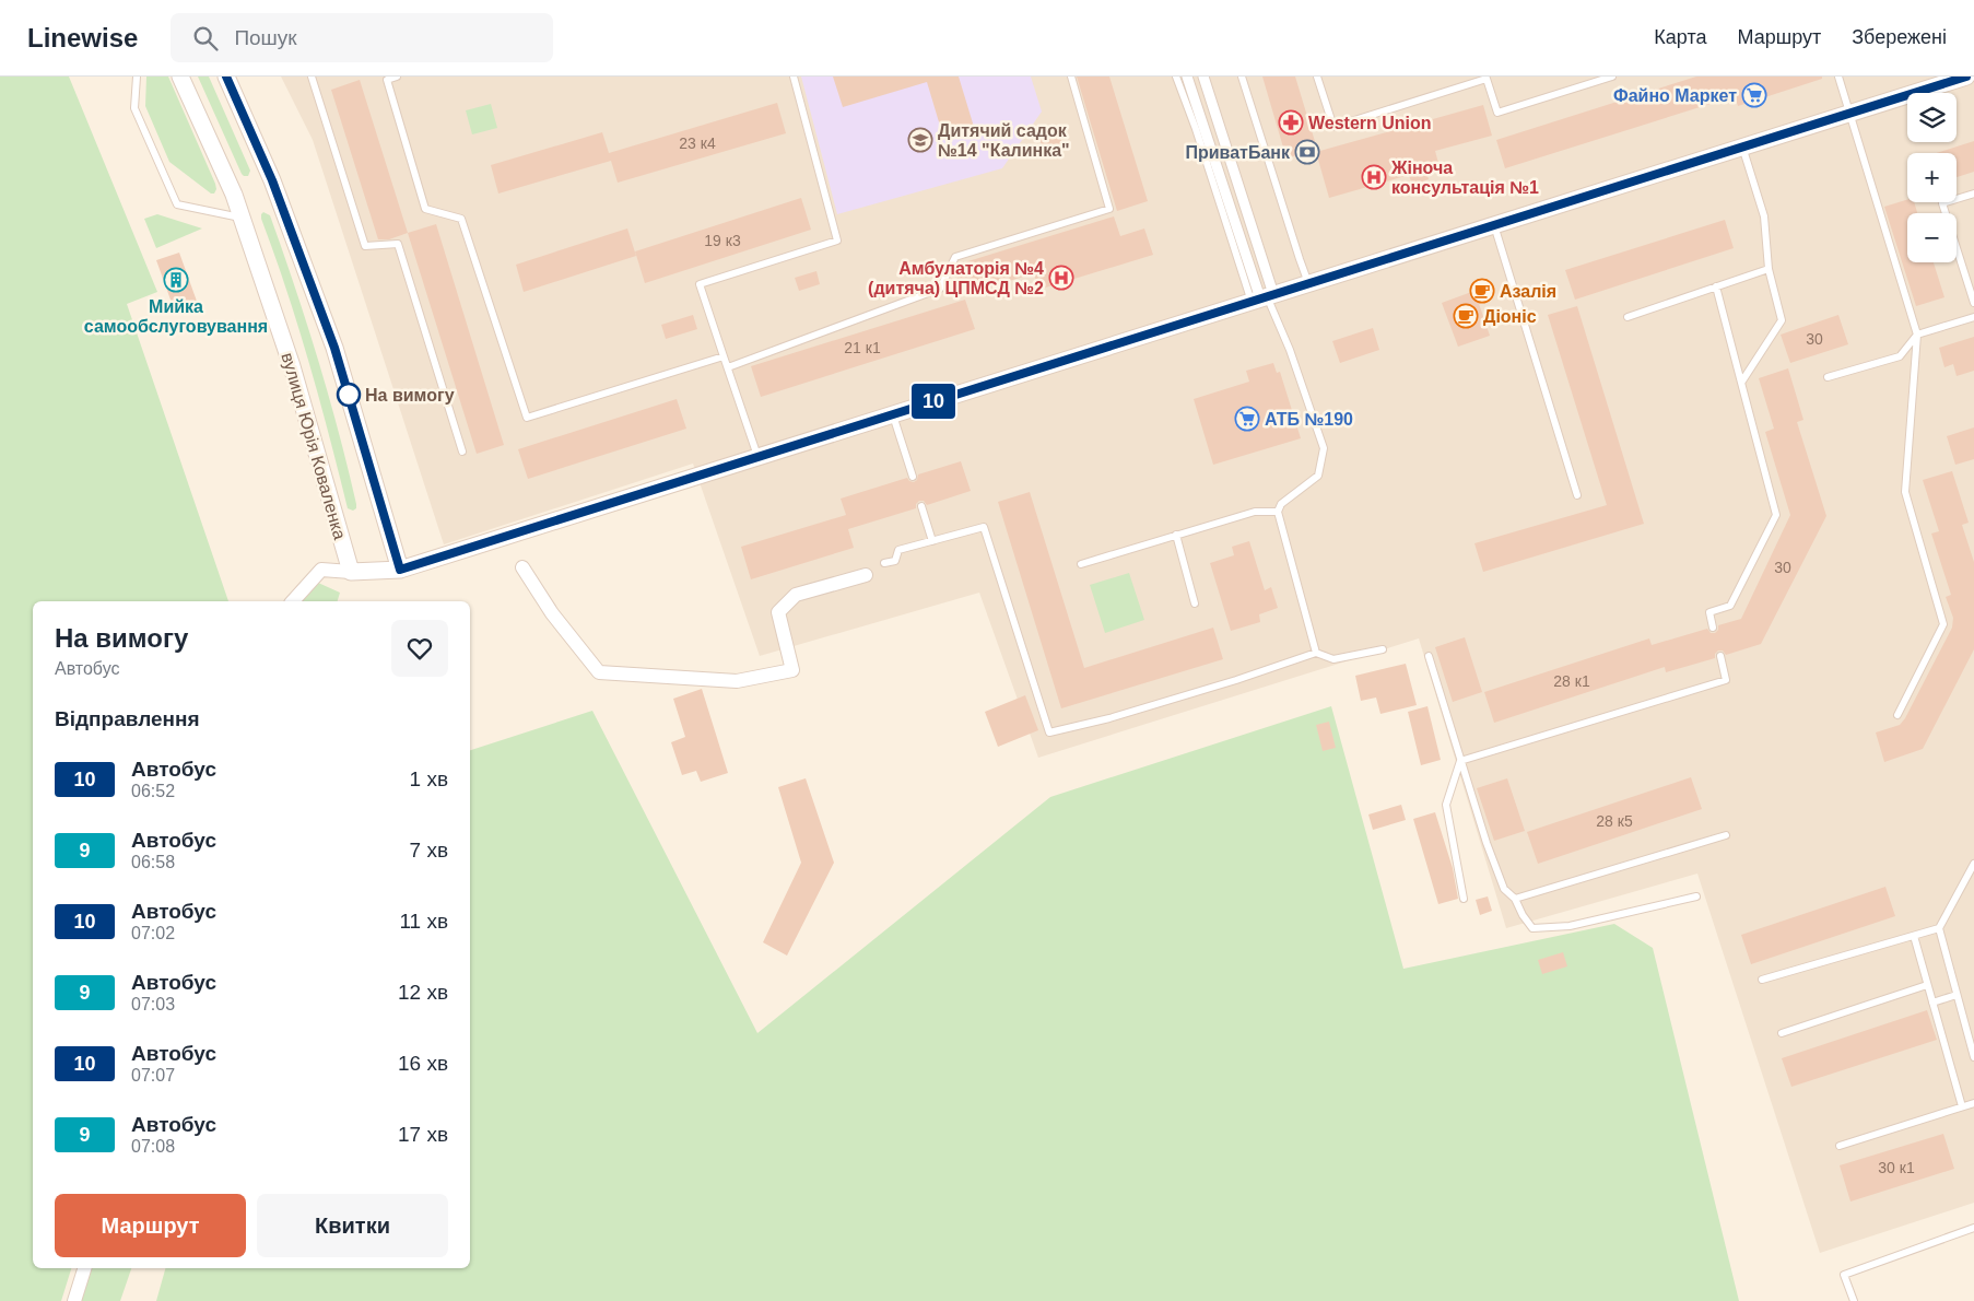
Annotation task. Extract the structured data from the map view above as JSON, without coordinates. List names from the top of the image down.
{
  "streets": {
    "street": ["вулиця Юрія Коваленка"]
  },
  "places": {
    "supermarket": ["Файно Маркет", "АТБ №190"],
    "pharmacy": ["Western Union"],
    "school or university": ["Дитячий садок №14 \"Калинка\""],
    "bank": ["ПриватБанк"],
    "hospital": ["Жіноча консультація №1", "Амбулаторія №4 (дитяча) ЦПМСД №2"],
    "building": ["Мийка самообслуговування"],
    "cafe": ["Азалія", "Діоніс"],
    "other": ["На вимогу"]
  },
  "lines": ["bus line 10"],
  "house_numbers": [
    "23 к4",
    "19 к3",
    "30",
    "21 к1",
    "30",
    "28 к1",
    "28 к5",
    "30 к1"
  ],
  "page": {
    "header": "Linewise",
    "search": "Пошук",
    "nav": ["Карта", "Маршрут", "Збережені"],
    "on_map": "10",
    "map_buttons": ["+", "−"],
    "heading": [
      ["На вимогу", "Автобус"],
      "Відправлення"
    ],
    "list": [
      {
        "mark": "10",
        "name": "Автобус",
        "note": "06:52",
        "value": "1 хв"
      },
      {
        "mark": "9",
        "name": "Автобус",
        "note": "06:58",
        "value": "7 хв"
      },
      {
        "mark": "10",
        "name": "Автобус",
        "note": "07:02",
        "value": "11 хв"
      },
      {
        "mark": "9",
        "name": "Автобус",
        "note": "07:03",
        "value": "12 хв"
      },
      {
        "mark": "10",
        "name": "Автобус",
        "note": "07:07",
        "value": "16 хв"
      },
      {
        "mark": "9",
        "name": "Автобус",
        "note": "07:08",
        "value": "17 хв"
      }
    ],
    "buttons": ["Маршрут", "Квитки"]
  }
}
